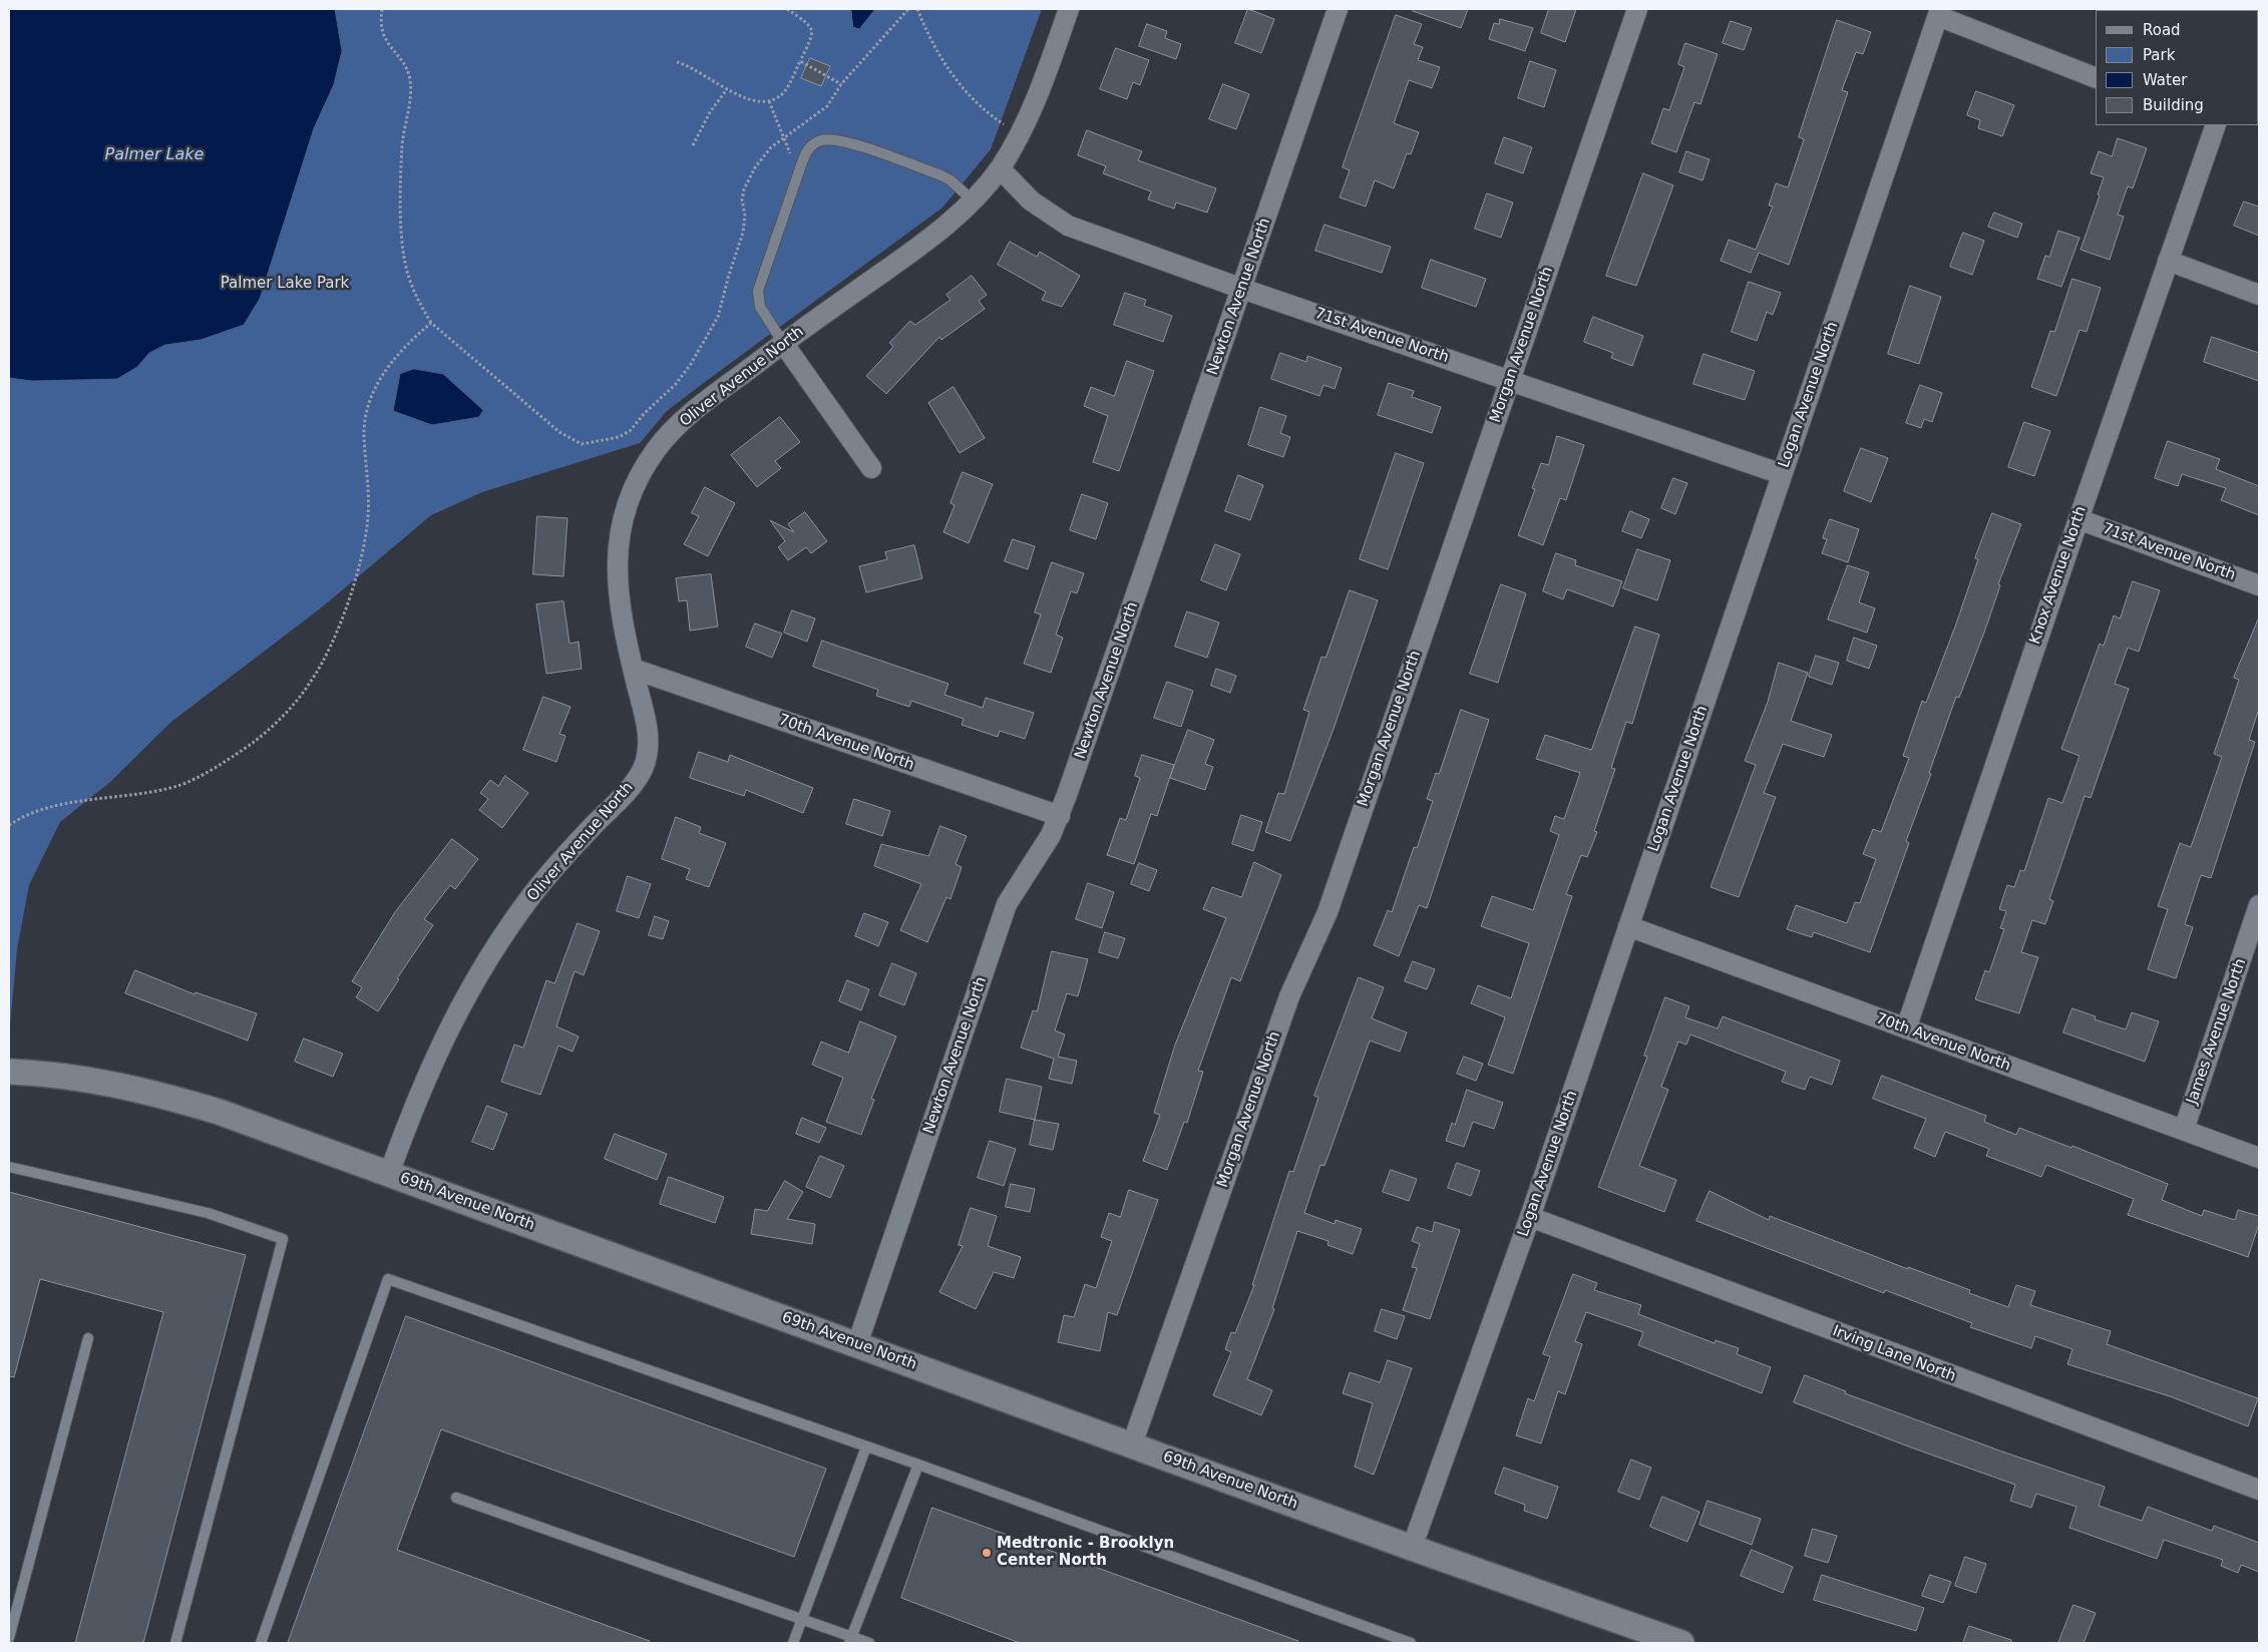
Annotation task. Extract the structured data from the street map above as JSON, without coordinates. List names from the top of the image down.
{
  "streets": {
    "street": [
      "Newton Avenue North",
      "71st Avenue North",
      "Morgan Avenue North",
      "Oliver Avenue North",
      "Logan Avenue North",
      "Knox Avenue North",
      "70th Avenue North",
      "James Avenue North",
      "69th Avenue North",
      "Irving Lane North"
    ]
  },
  "crossings": [
    ["Newton Avenue North", "71st Avenue North"],
    ["Newton Avenue North", "70th Avenue North"],
    ["Newton Avenue North", "69th Avenue North"],
    ["71st Avenue North", "Morgan Avenue North"],
    ["71st Avenue North", "Oliver Avenue North"],
    ["71st Avenue North", "Logan Avenue North"],
    ["71st Avenue North", "Knox Avenue North"],
    ["Morgan Avenue North", "69th Avenue North"],
    ["Oliver Avenue North", "70th Avenue North"],
    ["Oliver Avenue North", "69th Avenue North"],
    ["Logan Avenue North", "70th Avenue North"],
    ["Logan Avenue North", "69th Avenue North"],
    ["Logan Avenue North", "Irving Lane North"],
    ["Knox Avenue North", "70th Avenue North"],
    ["70th Avenue North", "James Avenue North"]
  ],
  "water": ["Palmer Lake"],
  "parks": ["Palmer Lake Park"],
  "places": ["Medtronic - Brooklyn Center North"],
  "legend": [
    "Road",
    "Park",
    "Water",
    "Building"
  ]
}
